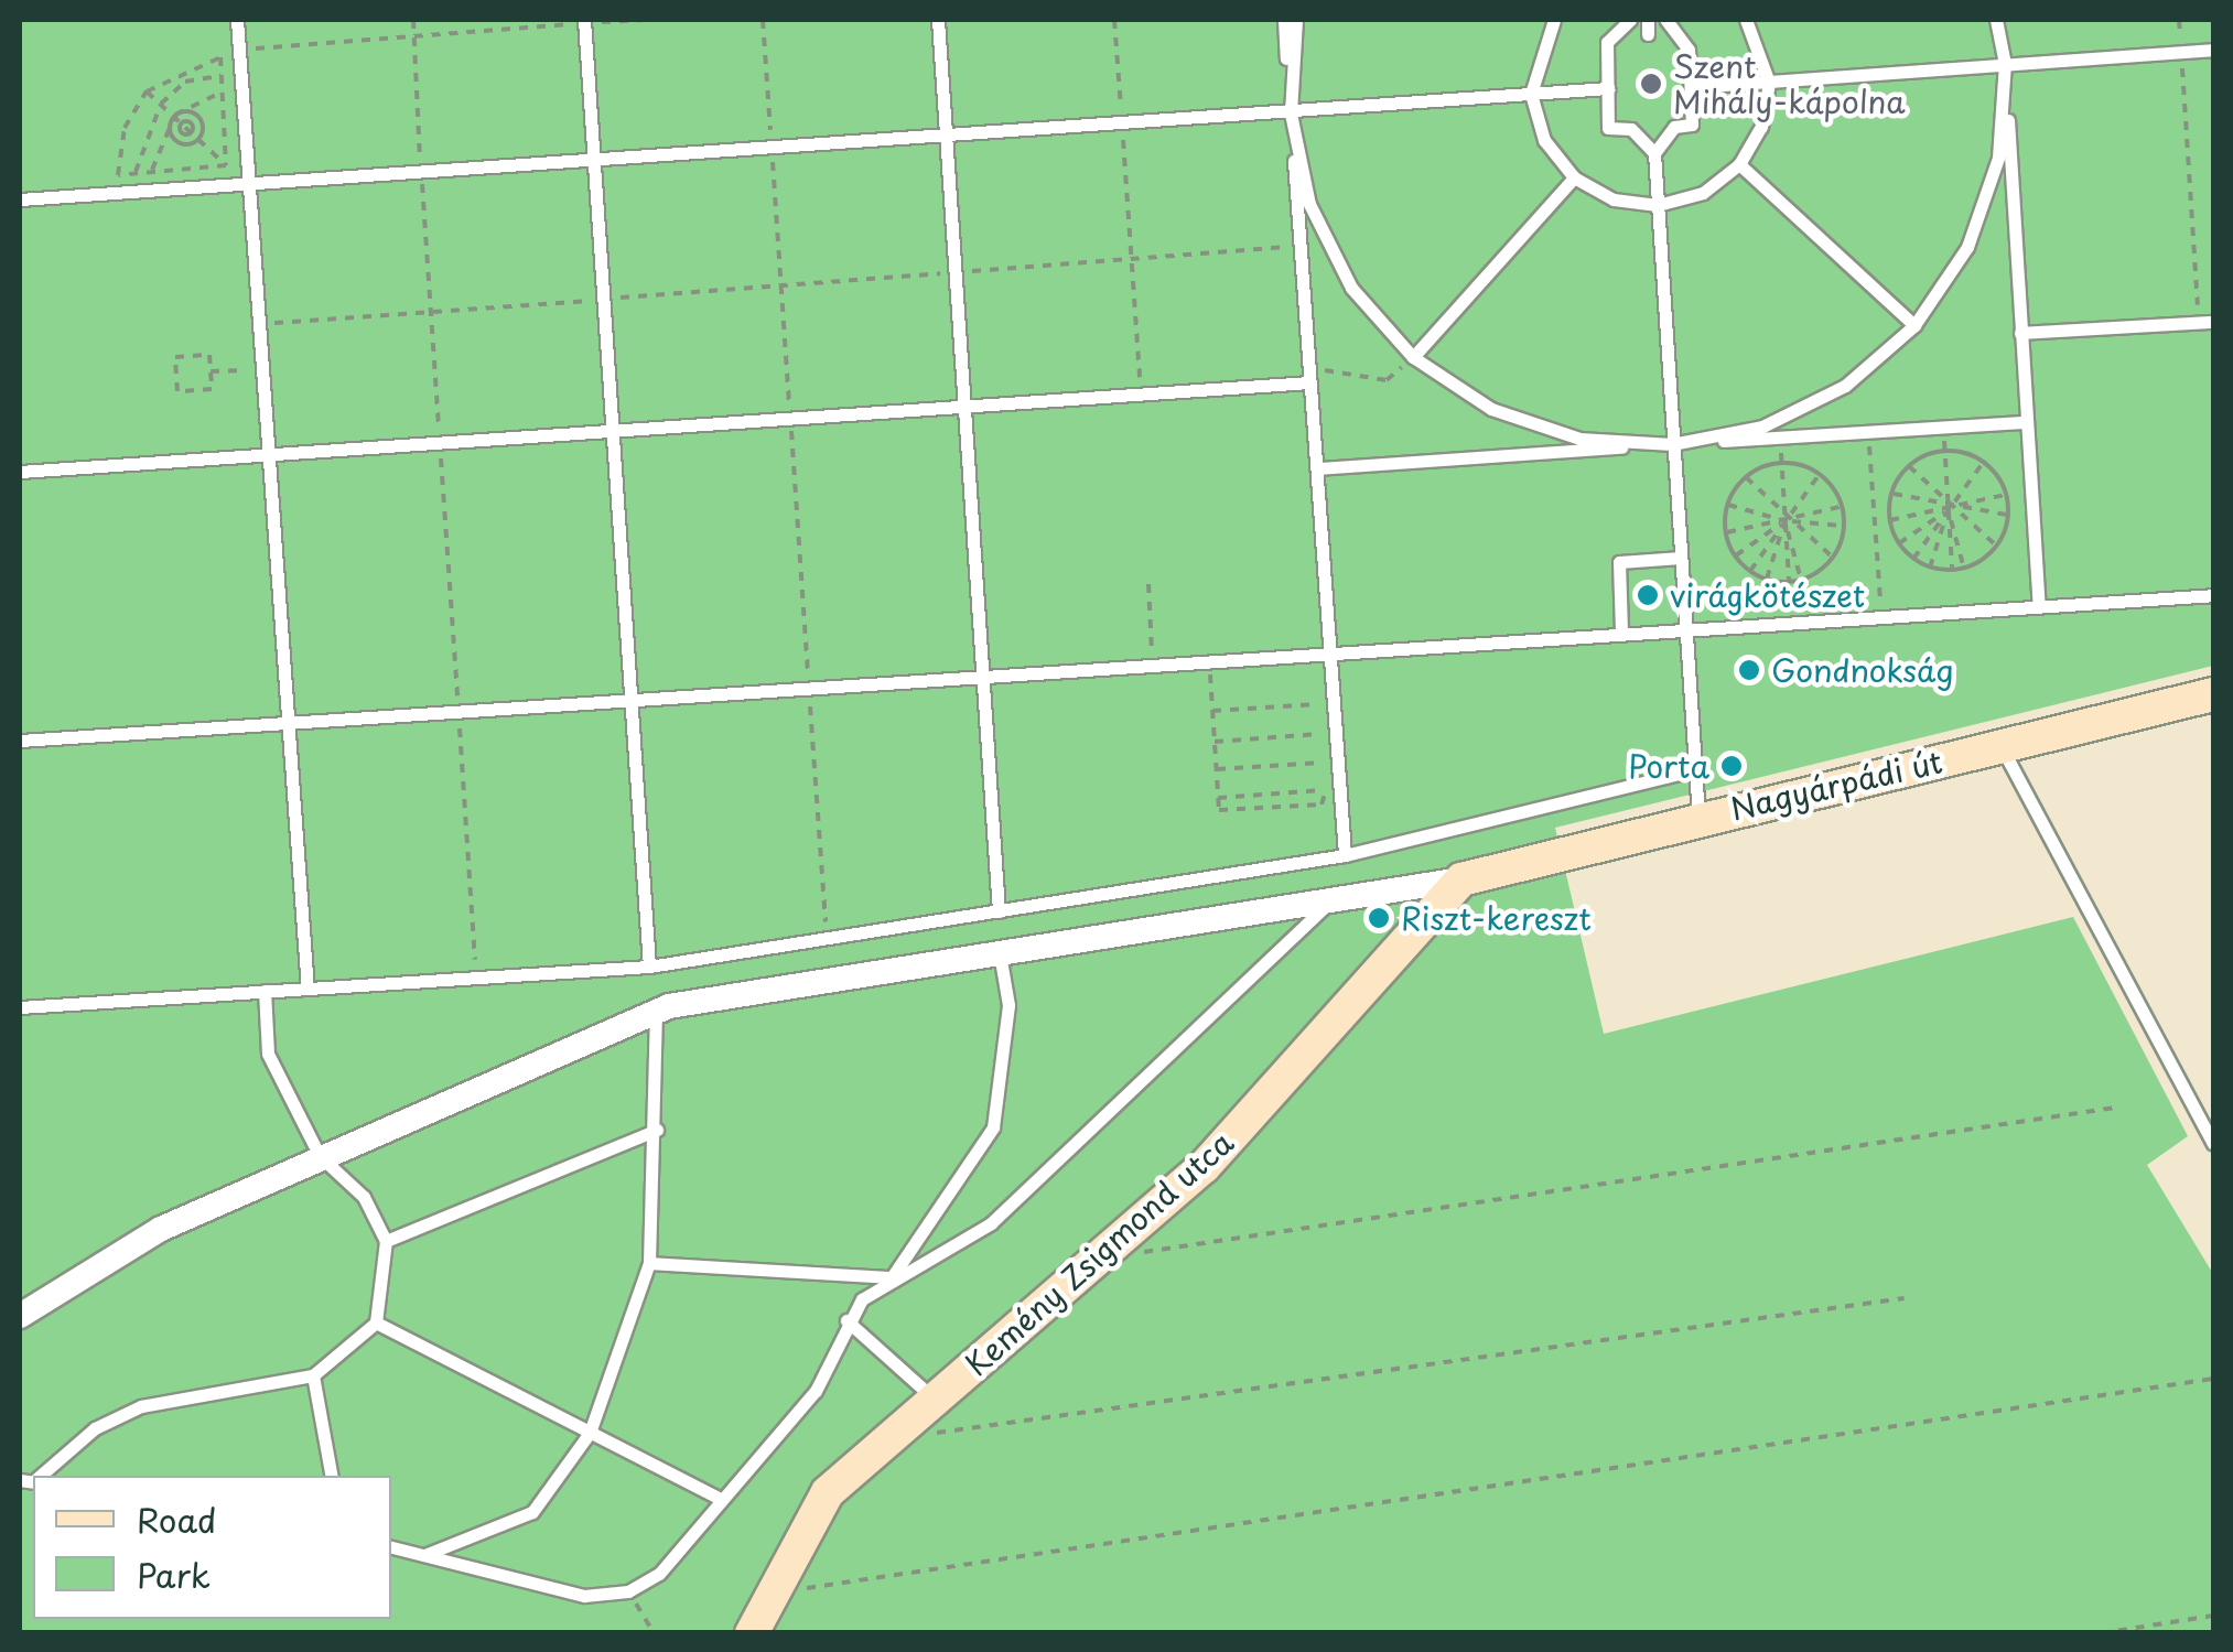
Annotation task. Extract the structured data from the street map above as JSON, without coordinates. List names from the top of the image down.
{
  "streets": {
    "street": ["Nagyárpádi út", "Kemény Zsigmond utca"]
  },
  "crossings": [
    ["Nagyárpádi út", "Kemény Zsigmond utca"]
  ],
  "places": [
    "Szent Mihály-kápolna",
    "virágkötészet",
    "Gondnokság",
    "Porta",
    "Riszt-kereszt"
  ],
  "legend": ["Road", "Park"]
}
